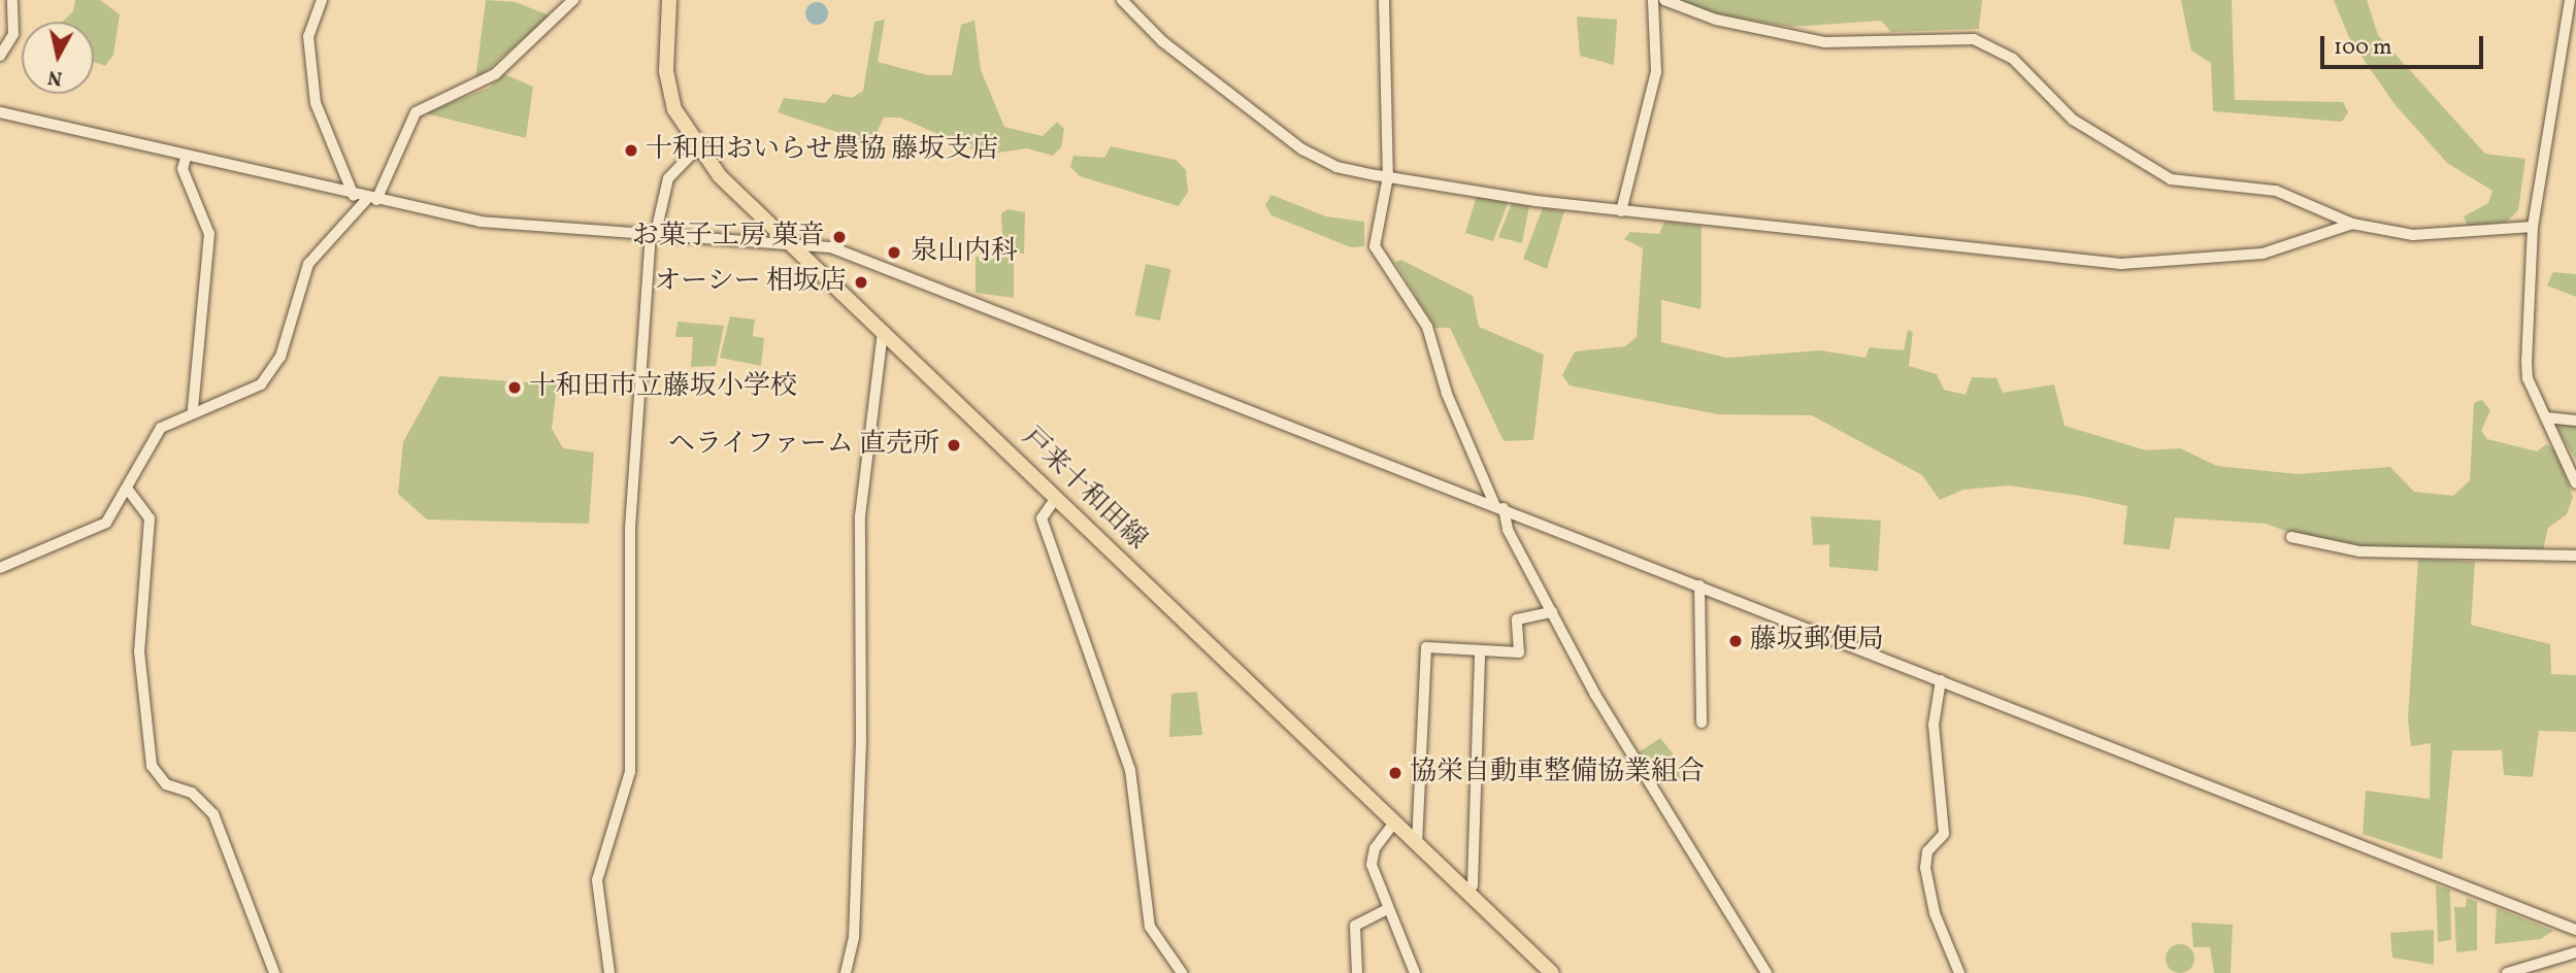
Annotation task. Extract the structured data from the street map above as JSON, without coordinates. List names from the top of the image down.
{
  "streets": {
    "main road": ["戸来十和田線"]
  },
  "places": [
    "十和田おいらせ農協 藤坂支店",
    "お菓子工房 菓音",
    "泉山内科",
    "オーシー 相坂店",
    "十和田市立藤坂小学校",
    "ヘライファーム 直売所",
    "藤坂郵便局",
    "協栄自動車整備協業組合"
  ],
  "scale_bar": "100 m",
  "north": "bottom"
}
